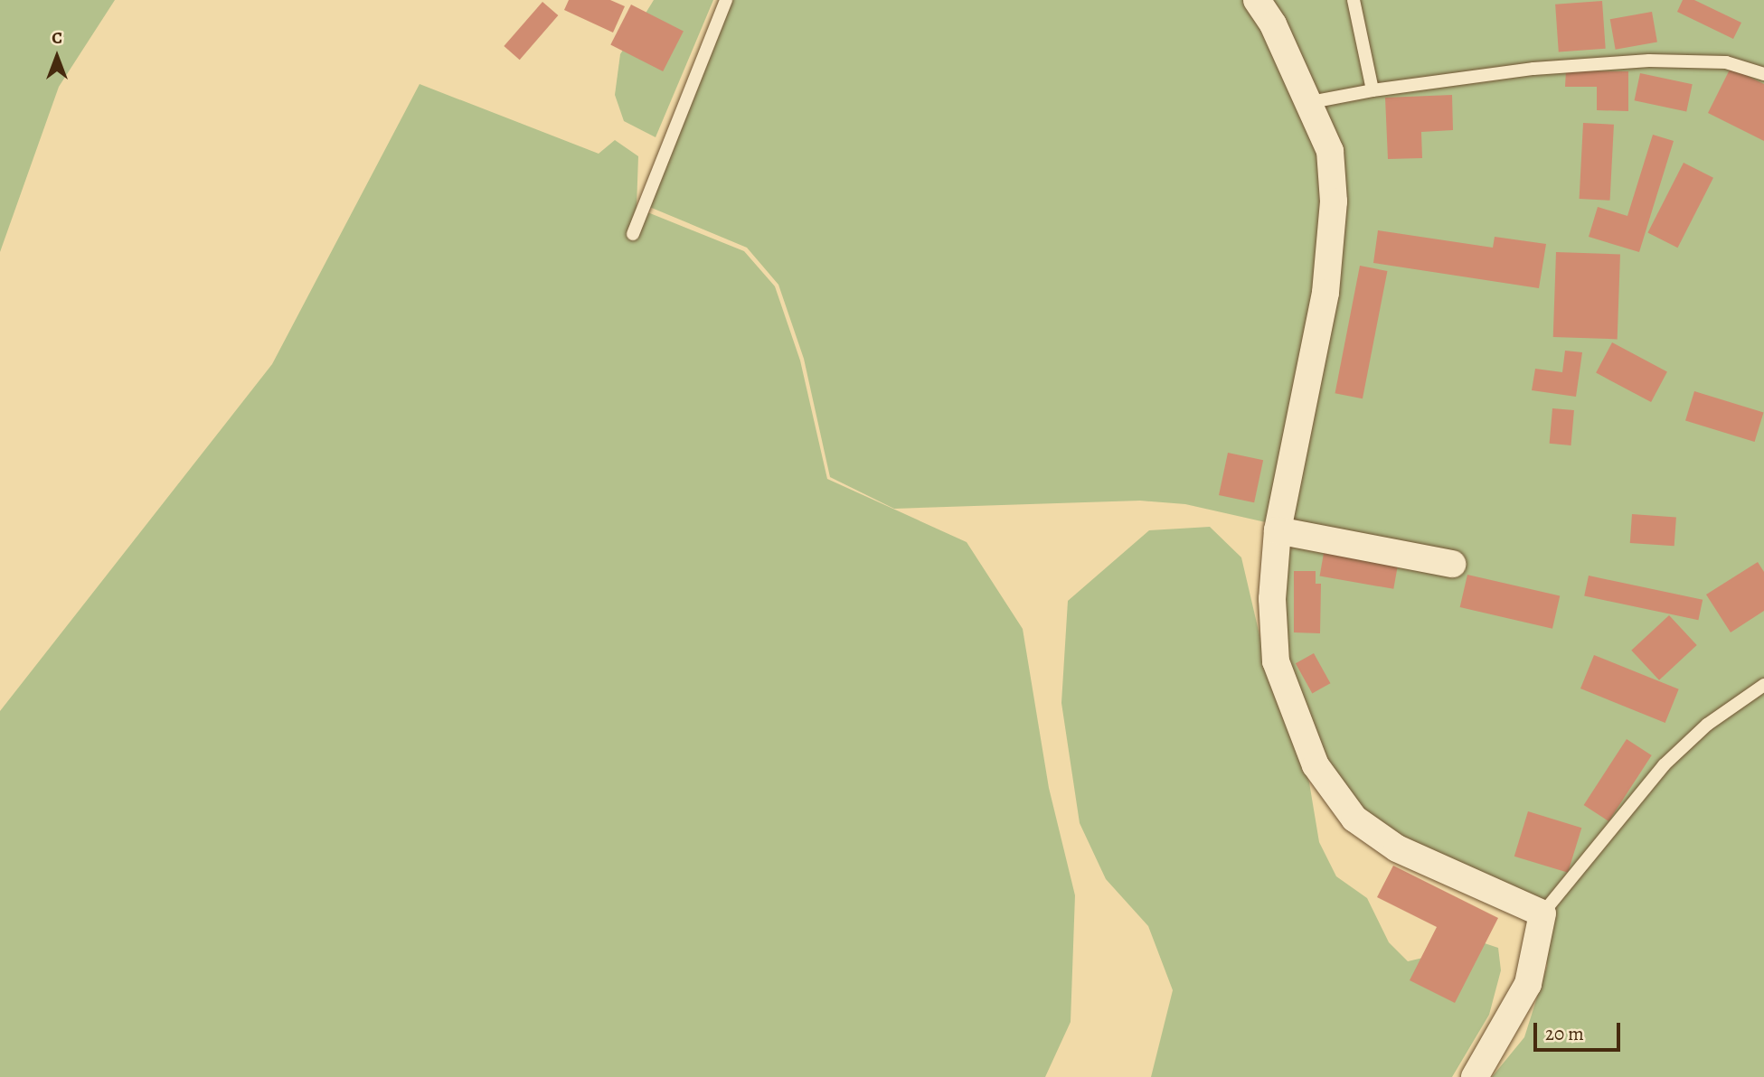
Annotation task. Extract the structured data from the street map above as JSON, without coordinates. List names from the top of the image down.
{
  "scale_bar": "20 m",
  "north": "top"
}
